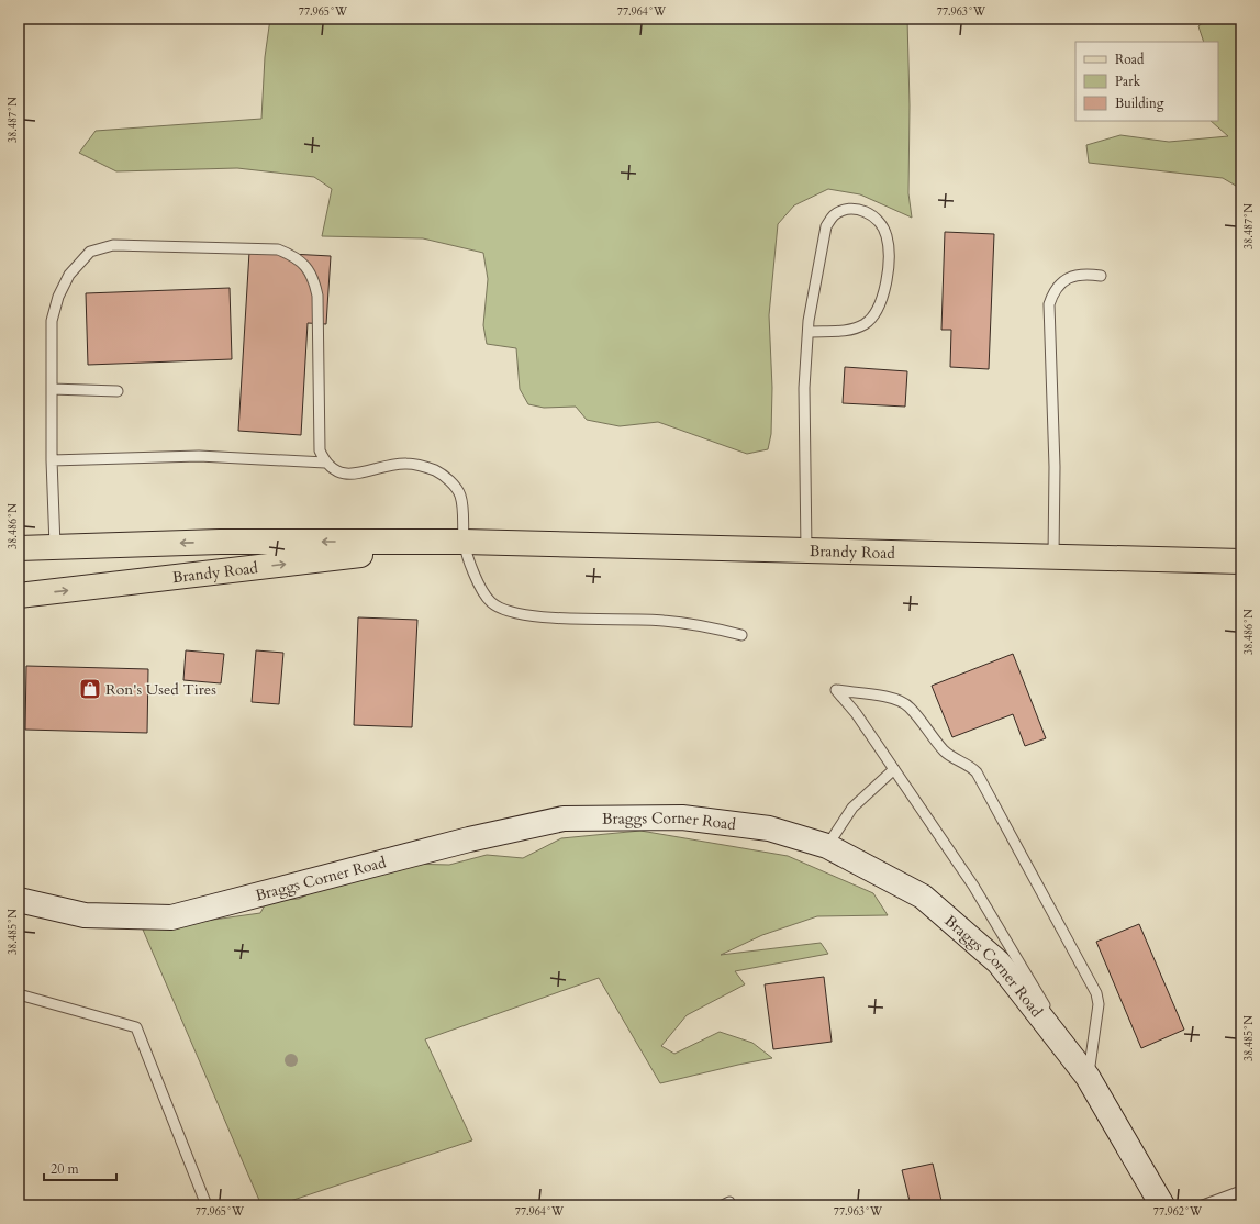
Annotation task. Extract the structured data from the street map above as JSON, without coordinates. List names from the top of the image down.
{
  "streets": {
    "main road": ["Brandy Road", "Braggs Corner Road"]
  },
  "places": {
    "shop": ["Ron's Used Tires"]
  },
  "legend": ["Road", "Park", "Building"],
  "scale_bar": "20 m",
  "coordinates": [
    "77.965°W",
    "77.964°W",
    "77.963°W",
    "38.487°N",
    "38.486°N",
    "38.485°N",
    "77.962°W"
  ]
}
